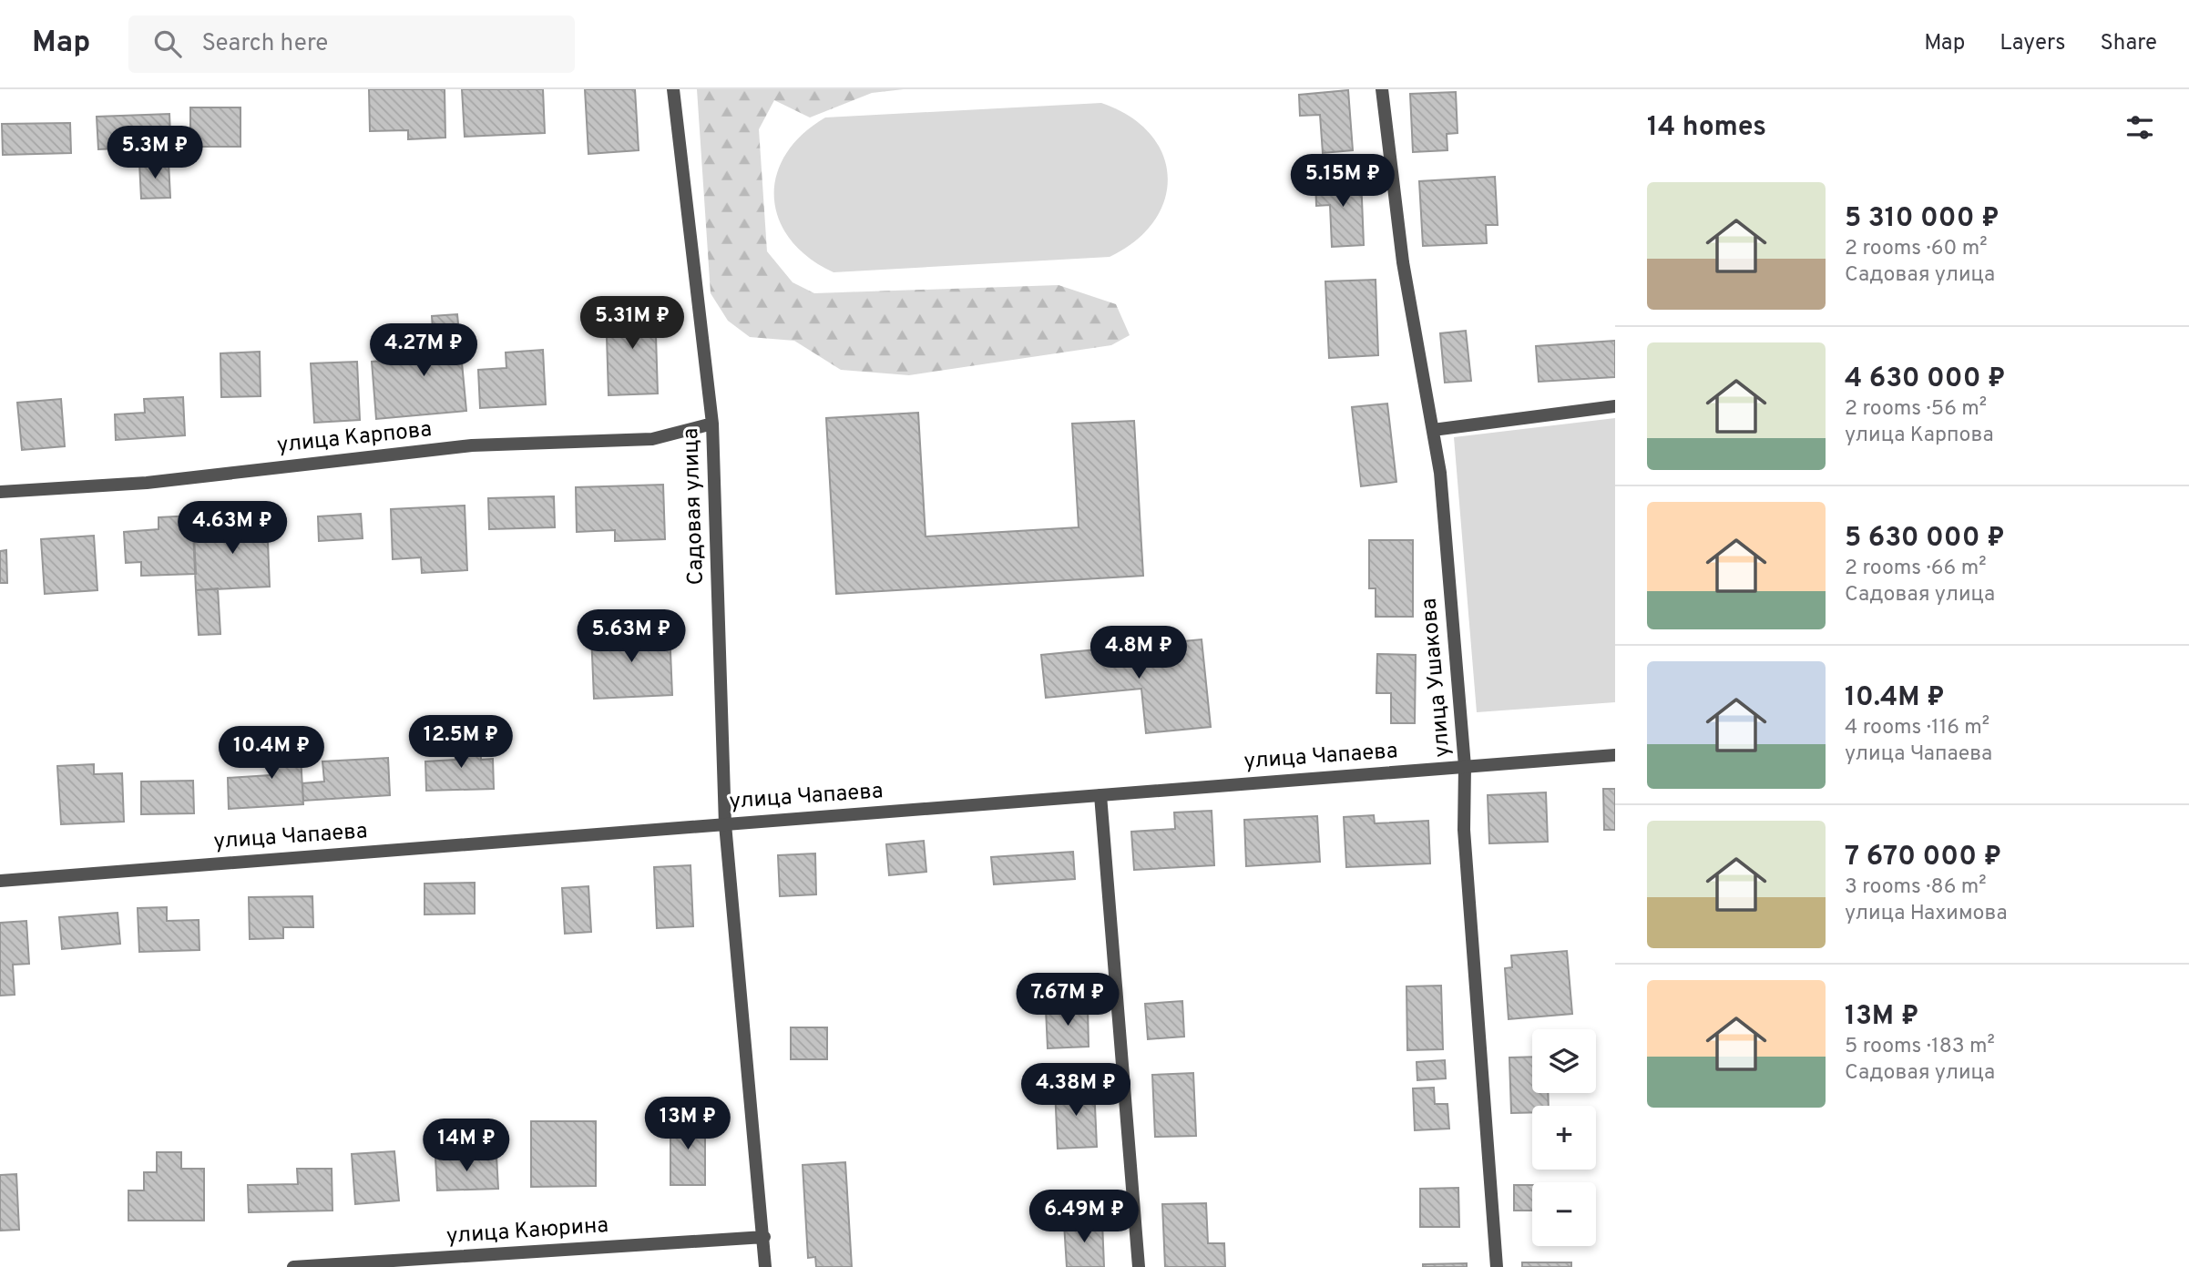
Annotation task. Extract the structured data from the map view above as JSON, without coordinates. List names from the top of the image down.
{
  "streets": {
    "street": [
      "улица Карпова",
      "Садовая улица",
      "улица Ушакова",
      "улица Чапаева",
      "улица Каюрина"
    ]
  },
  "crossings": [
    ["улица Карпова", "Садовая улица"],
    ["Садовая улица", "улица Чапаева"],
    ["Садовая улица", "улица Каюрина"],
    ["улица Ушакова", "улица Чапаева"]
  ],
  "page": {
    "header": "Map",
    "search": "Search here",
    "nav": ["Map", "Layers", "Share"],
    "heading": "14 homes",
    "price": [
      "5.3M ₽",
      "5.15M ₽",
      "5.31M ₽",
      "4.27M ₽",
      "4.63M ₽",
      "5.63M ₽",
      "4.8M ₽",
      "12.5M ₽",
      "10.4M ₽",
      "7.67M ₽",
      "4.38M ₽",
      "13M ₽",
      "14M ₽",
      "6.49M ₽"
    ],
    "list": [
      {
        "name": "5 310 000 ₽",
        "note": "2 rooms · 60 m² · Садовая улица"
      },
      {
        "name": "4 630 000 ₽",
        "note": "2 rooms · 56 m² · улица Карпова"
      },
      {
        "name": "5 630 000 ₽",
        "note": "2 rooms · 66 m² · Садовая улица"
      },
      {
        "name": "10.4M ₽",
        "note": "4 rooms · 116 m² · улица Чапаева"
      },
      {
        "name": "7 670 000 ₽",
        "note": "3 rooms · 86 m² · улица Нахимова"
      },
      {
        "name": "13M ₽",
        "note": "5 rooms · 183 m² · Садовая улица"
      }
    ],
    "map_buttons": ["+", "−"]
  }
}
